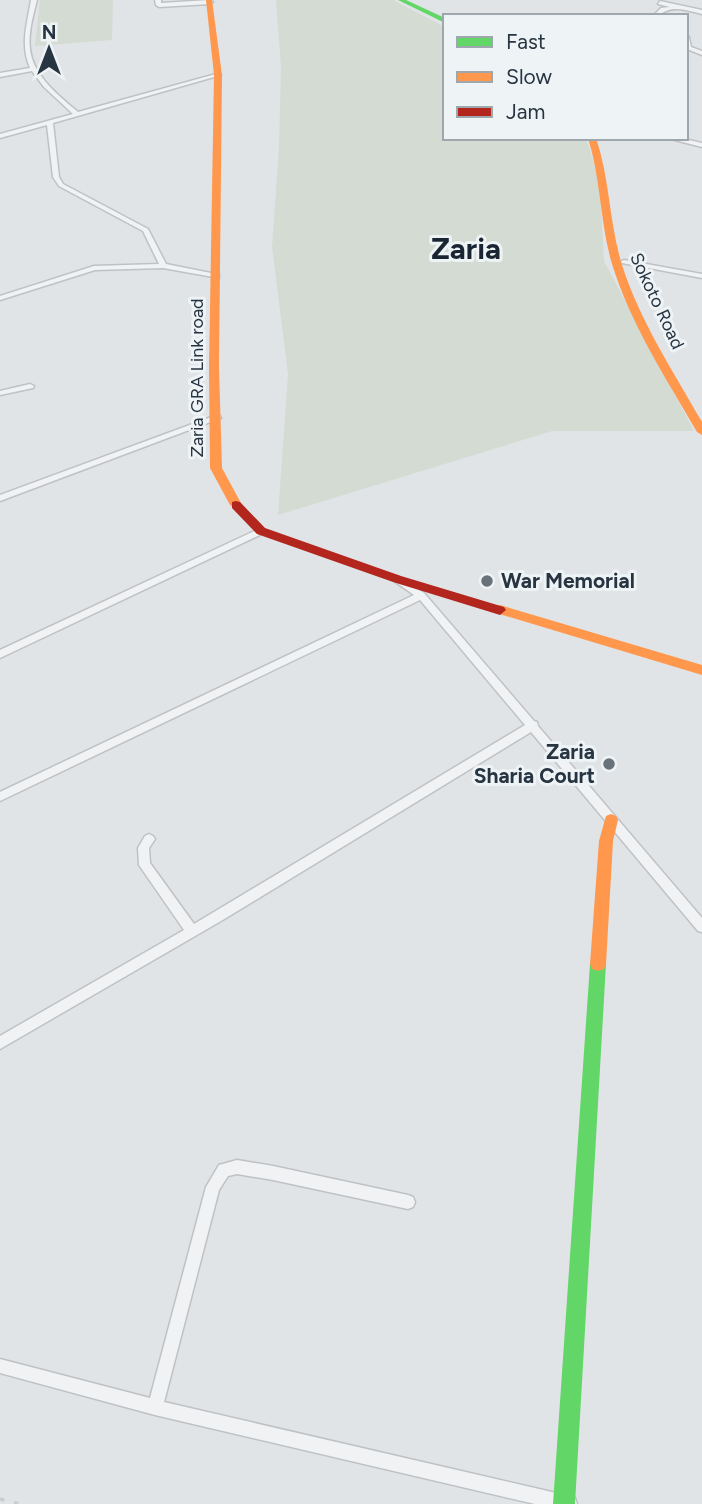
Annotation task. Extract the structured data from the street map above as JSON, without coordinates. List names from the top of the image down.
{
  "streets": {
    "street": ["Sokoto Road", "Zaria GRA Link road"]
  },
  "districts": ["Zaria"],
  "places": ["War Memorial", "Zaria Sharia Court"],
  "legend": ["Fast", "Slow", "Jam"],
  "north": "top"
}
